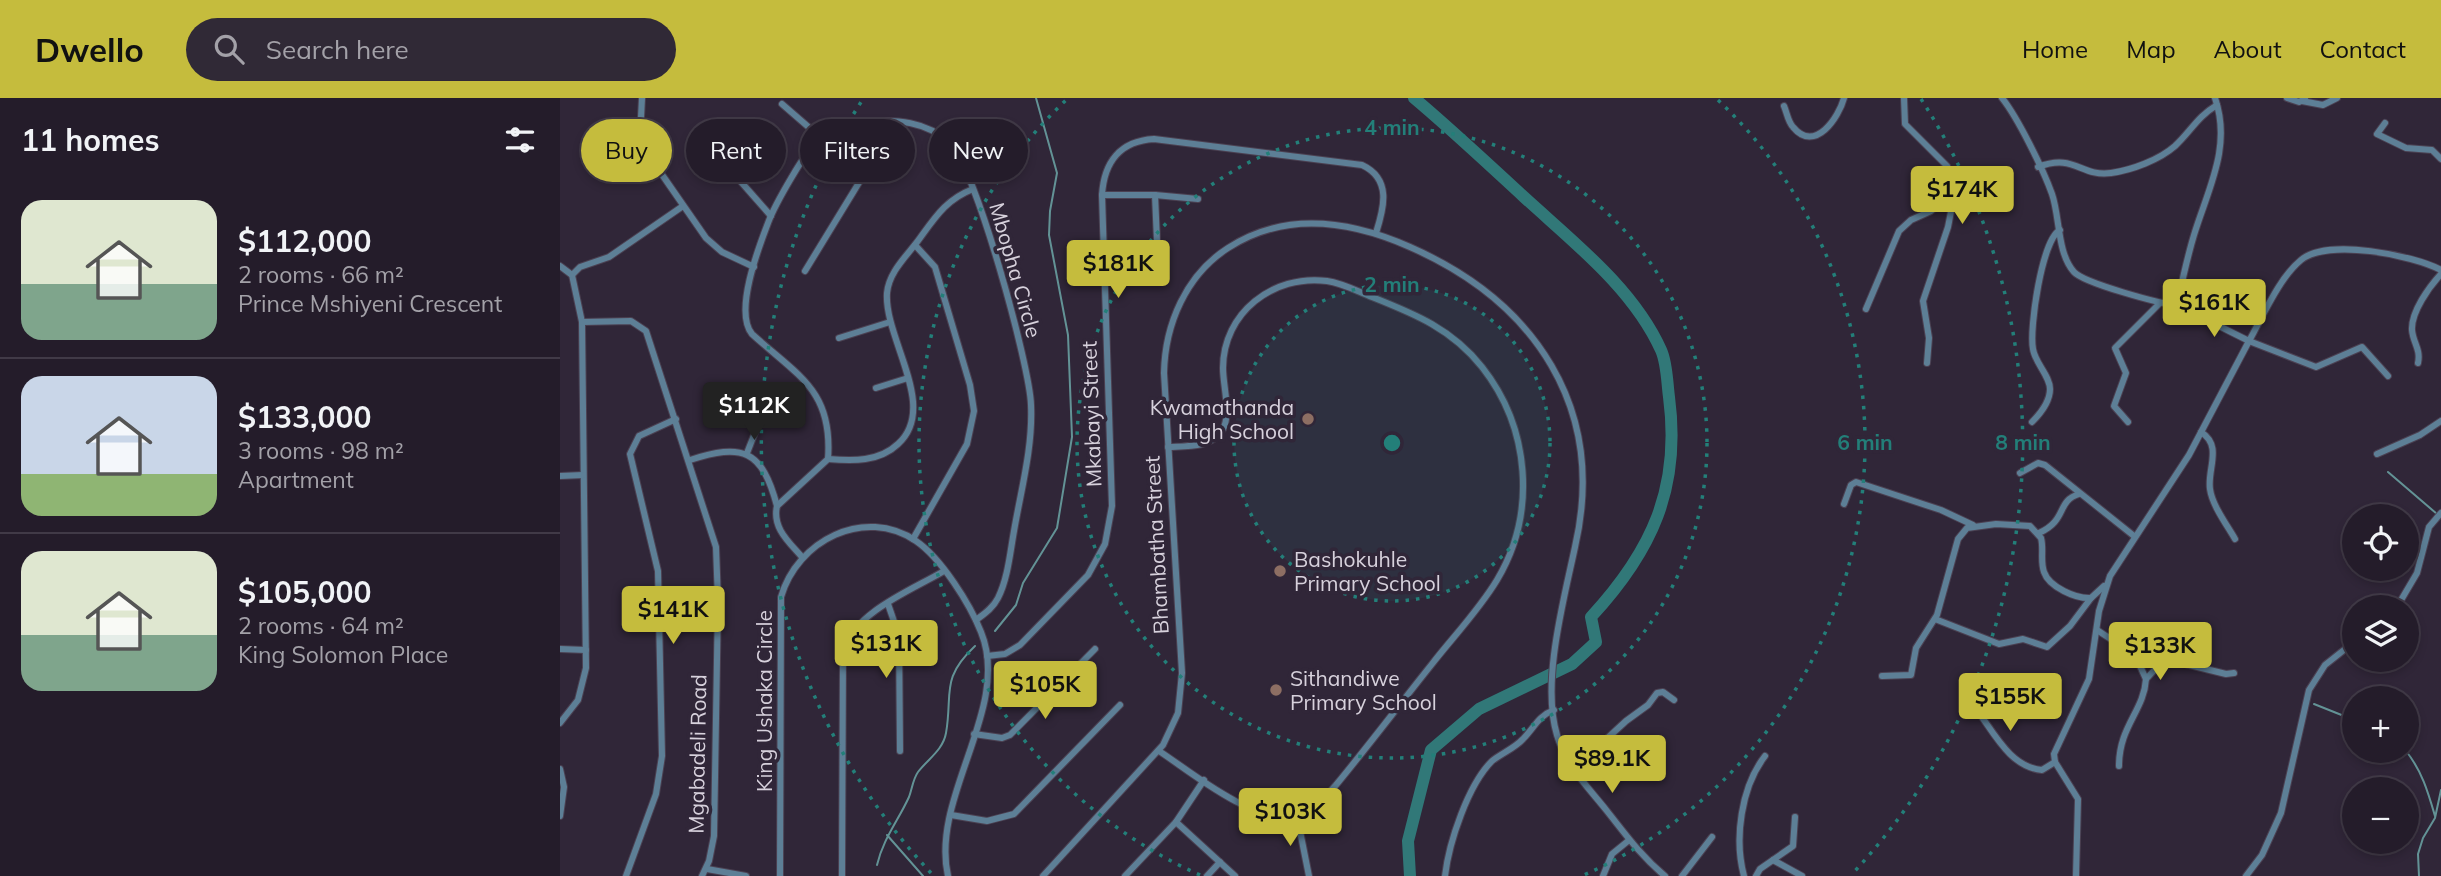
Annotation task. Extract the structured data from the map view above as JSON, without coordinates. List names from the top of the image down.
{
  "streets": {
    "street": [
      "Mbopha Circle",
      "Mkabayi Street",
      "Bhambatha Street",
      "King Ushaka Circle",
      "Mgabadeli Road"
    ]
  },
  "crossings": [
    ["Mbopha Circle", "King Ushaka Circle"],
    ["Mkabayi Street", "Bhambatha Street"],
    ["Mkabayi Street", "King Ushaka Circle"]
  ],
  "places": ["Kwamathanda High School", "Bashokuhle Primary School", "Sithandiwe Primary School"],
  "page": {
    "header": "Dwello",
    "search": "Search here",
    "nav": [
      "Home",
      "Map",
      "About",
      "Contact"
    ],
    "heading": "11 homes",
    "chip": [
      "Buy",
      "Rent",
      "Filters",
      "New"
    ],
    "price": [
      "$174K",
      "$181K",
      "$161K",
      "$112K",
      "$141K",
      "$131K",
      "$133K",
      "$105K",
      "$155K",
      "$89.1K",
      "$103K"
    ],
    "list": [
      {
        "name": "$112,000",
        "note": "2 rooms · 66 m² · Prince Mshiyeni Crescent"
      },
      {
        "name": "$133,000",
        "note": "3 rooms · 98 m² · Apartment"
      },
      {
        "name": "$105,000",
        "note": "2 rooms · 64 m² · King Solomon Place"
      }
    ],
    "map_buttons": ["+", "−"]
  },
  "rings": [
    "4 min",
    "2 min",
    "6 min",
    "8 min"
  ]
}
